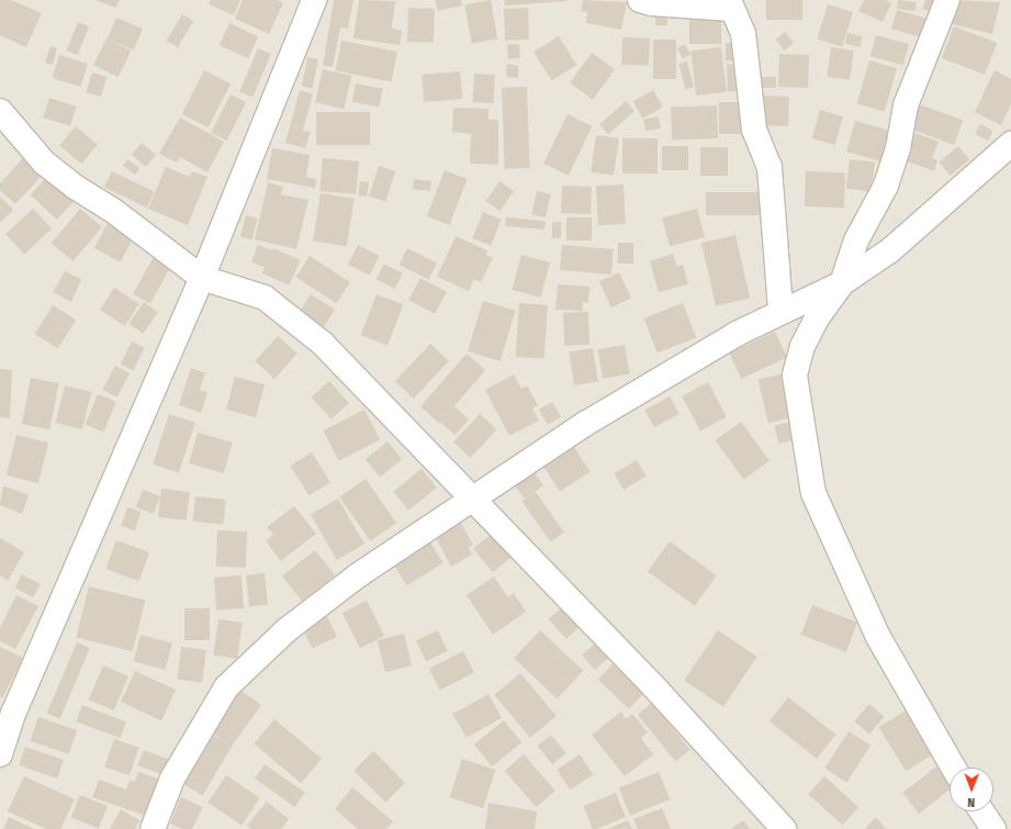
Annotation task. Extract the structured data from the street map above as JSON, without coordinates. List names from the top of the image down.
{
  "north": "bottom"
}
